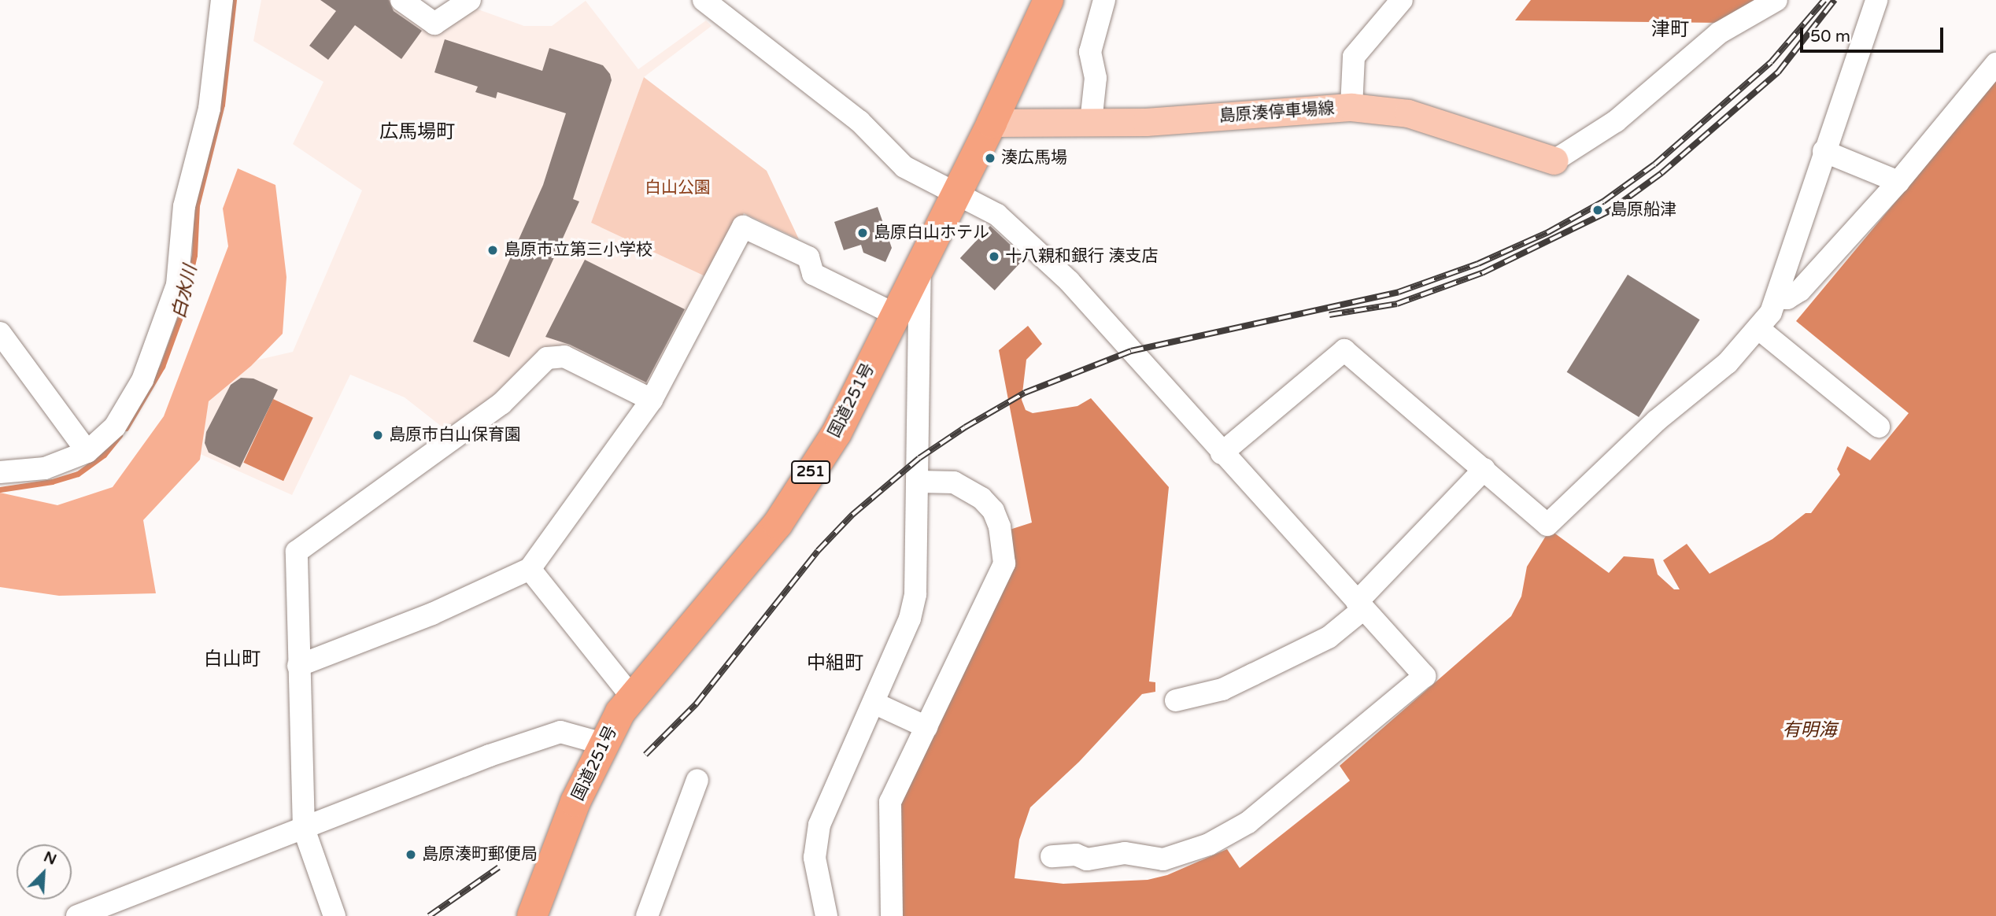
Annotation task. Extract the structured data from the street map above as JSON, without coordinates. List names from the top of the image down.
{
  "streets": {
    "highway": ["国道251号", "251"],
    "main road": ["島原湊停車場線"]
  },
  "crossings": [
    ["島原湊停車場線", "国道251号"]
  ],
  "districts": [
    "津町",
    "広馬場町",
    "白山町",
    "中組町"
  ],
  "water": ["白水川", "有明海"],
  "parks": ["白山公園"],
  "places": [
    "湊広馬場",
    "島原船津",
    "島原白山ホテル",
    "島原市立第三小学校",
    "十八親和銀行 湊支店",
    "島原市白山保育園",
    "島原湊町郵便局"
  ],
  "scale_bar": "50 m",
  "north": "top right"
}
